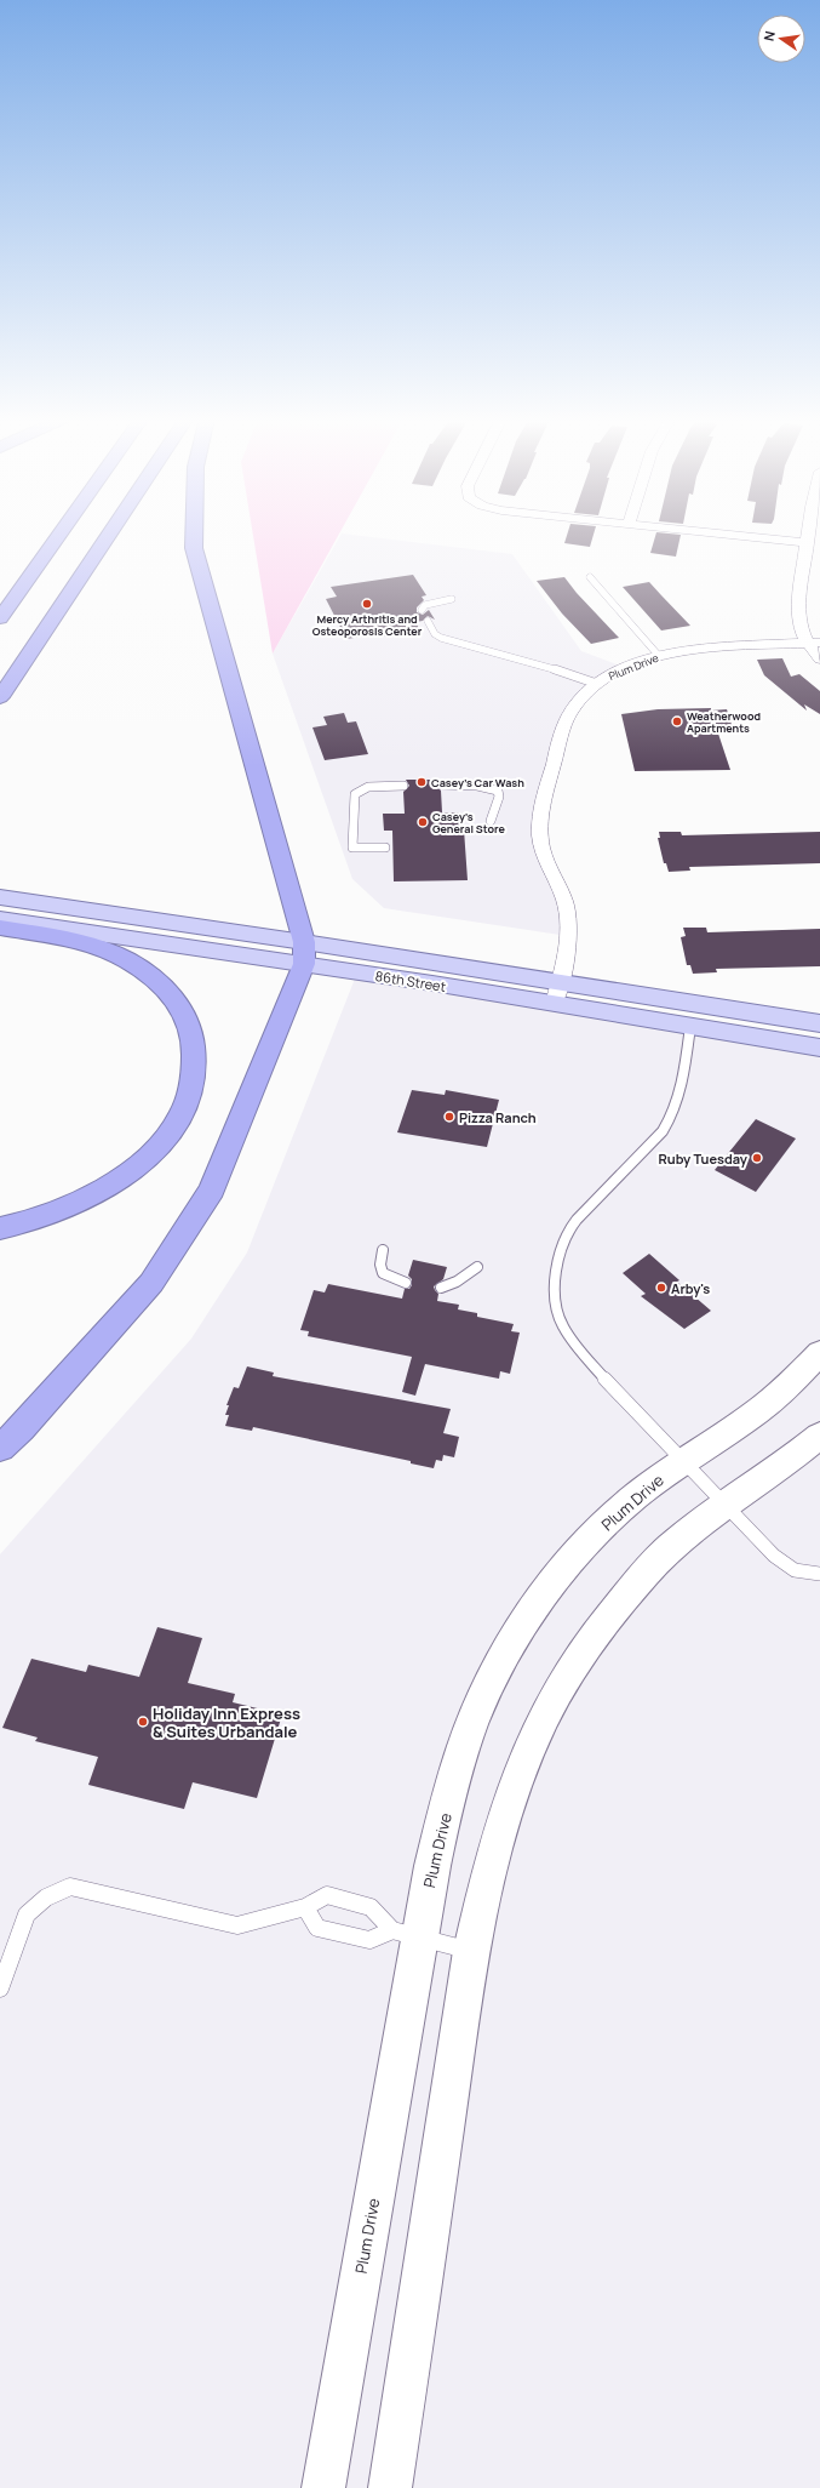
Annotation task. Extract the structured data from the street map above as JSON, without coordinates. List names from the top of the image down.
{
  "streets": {
    "main road": ["86th Street"],
    "street": ["Plum Drive"]
  },
  "crossings": [
    ["Plum Drive", "86th Street"]
  ],
  "places": [
    "Mercy Arthritis and Osteoporosis Center",
    "Weatherwood Apartments",
    "Casey's Car Wash",
    "Casey's General Store",
    "Pizza Ranch",
    "Ruby Tuesday",
    "Arby's",
    "Holiday Inn Express & Suites Urbandale"
  ],
  "north": "left"
}
